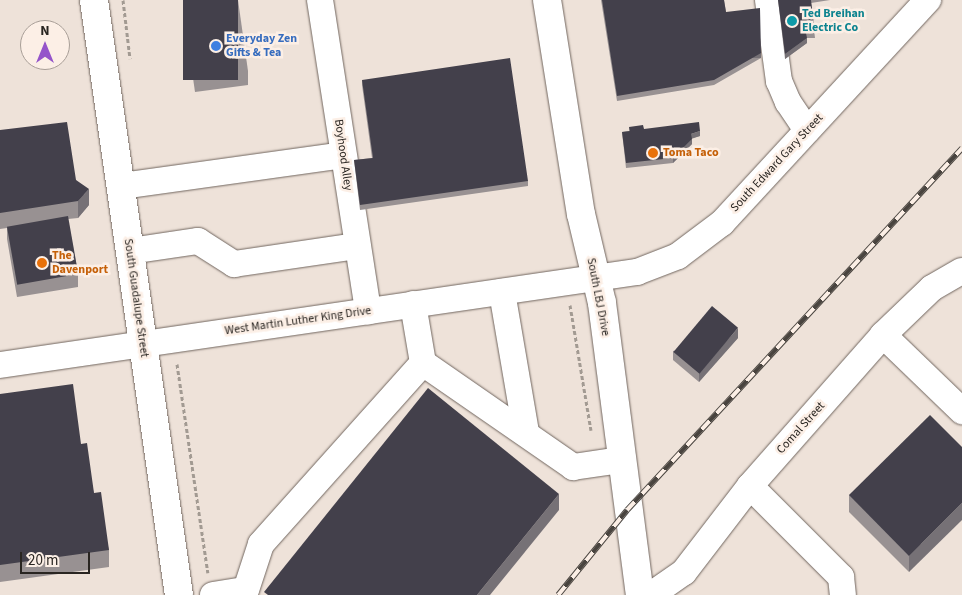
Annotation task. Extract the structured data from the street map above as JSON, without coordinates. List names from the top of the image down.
{
  "streets": {
    "main road": ["South LBJ Drive", "South Guadalupe Street"],
    "street": [
      "Boyhood Alley",
      "South Edward Gary Street",
      "West Martin Luther King Drive",
      "Comal Street"
    ]
  },
  "crossings": [
    ["Boyhood Alley", "West Martin Luther King Drive"],
    ["South Edward Gary Street", "South LBJ Drive"],
    ["South Edward Gary Street", "West Martin Luther King Drive"],
    ["South LBJ Drive", "West Martin Luther King Drive"],
    ["South Guadalupe Street", "West Martin Luther King Drive"]
  ],
  "places": [
    "Ted Breihan Electric Co",
    "Everyday Zen Gifts & Tea",
    "Toma Taco",
    "The Davenport"
  ],
  "scale_bar": "20 m",
  "north": "top"
}
